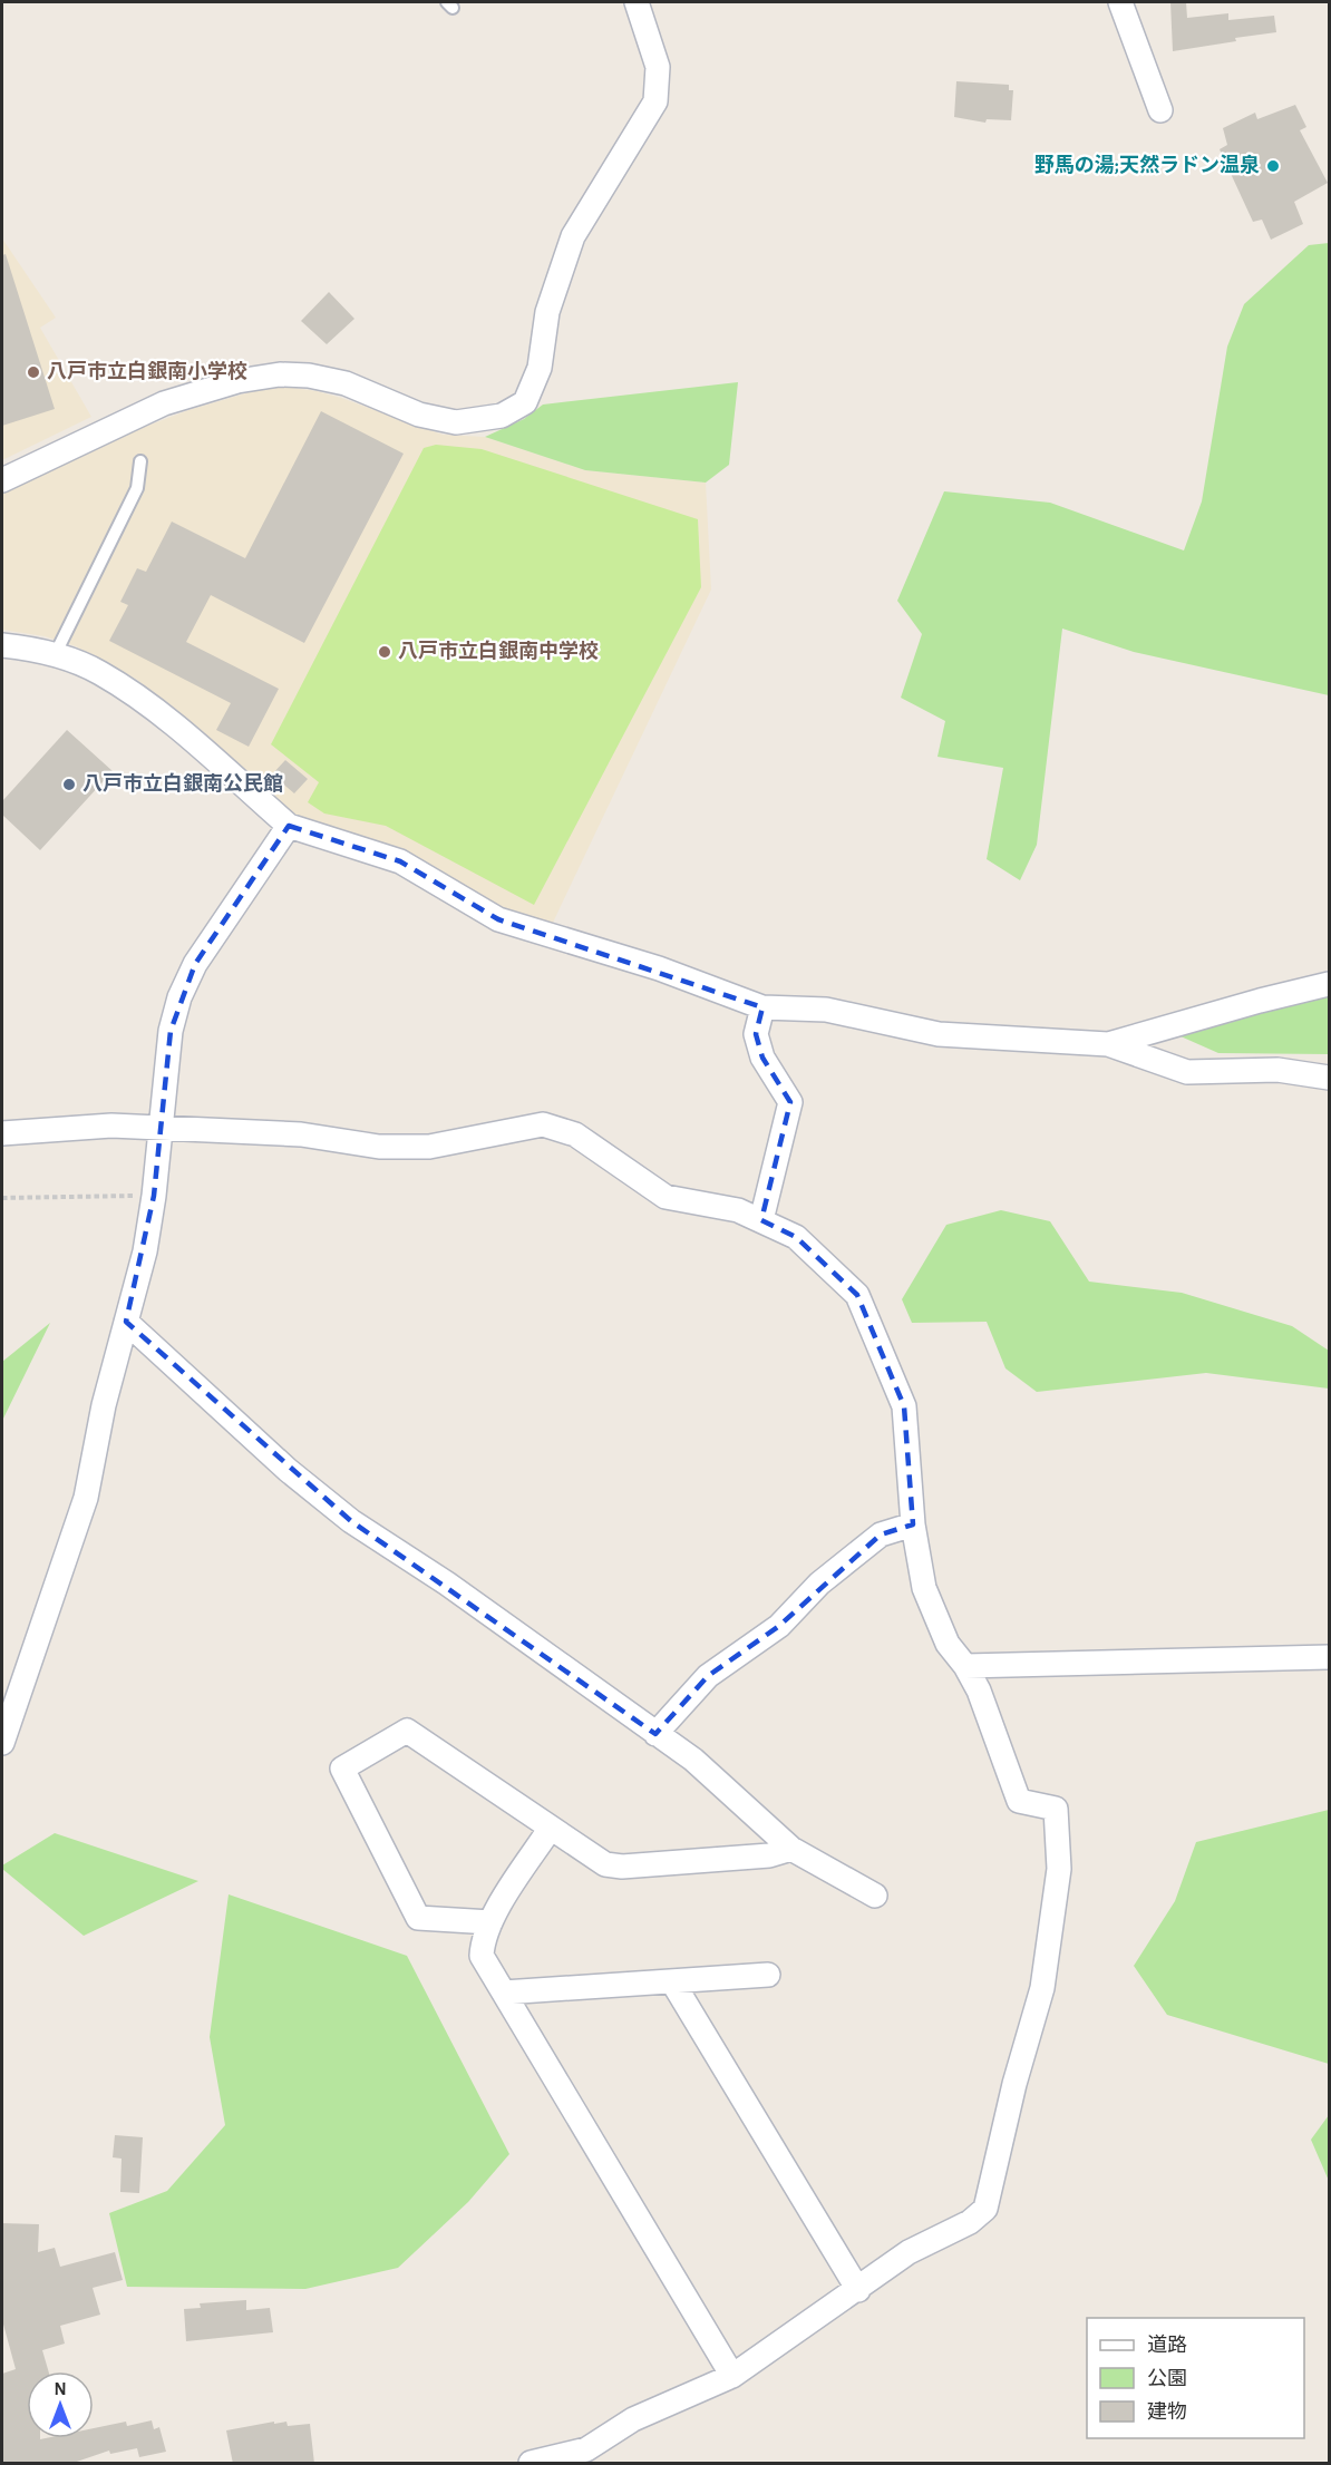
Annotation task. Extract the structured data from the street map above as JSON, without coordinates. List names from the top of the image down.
{
  "places": [
    "野馬の湯;天然ラドン温泉",
    "八戸市立白銀南小学校",
    "八戸市立白銀南中学校",
    "八戸市立白銀南公民館"
  ],
  "legend": ["道路", "公園", "建物"],
  "north": "top"
}
